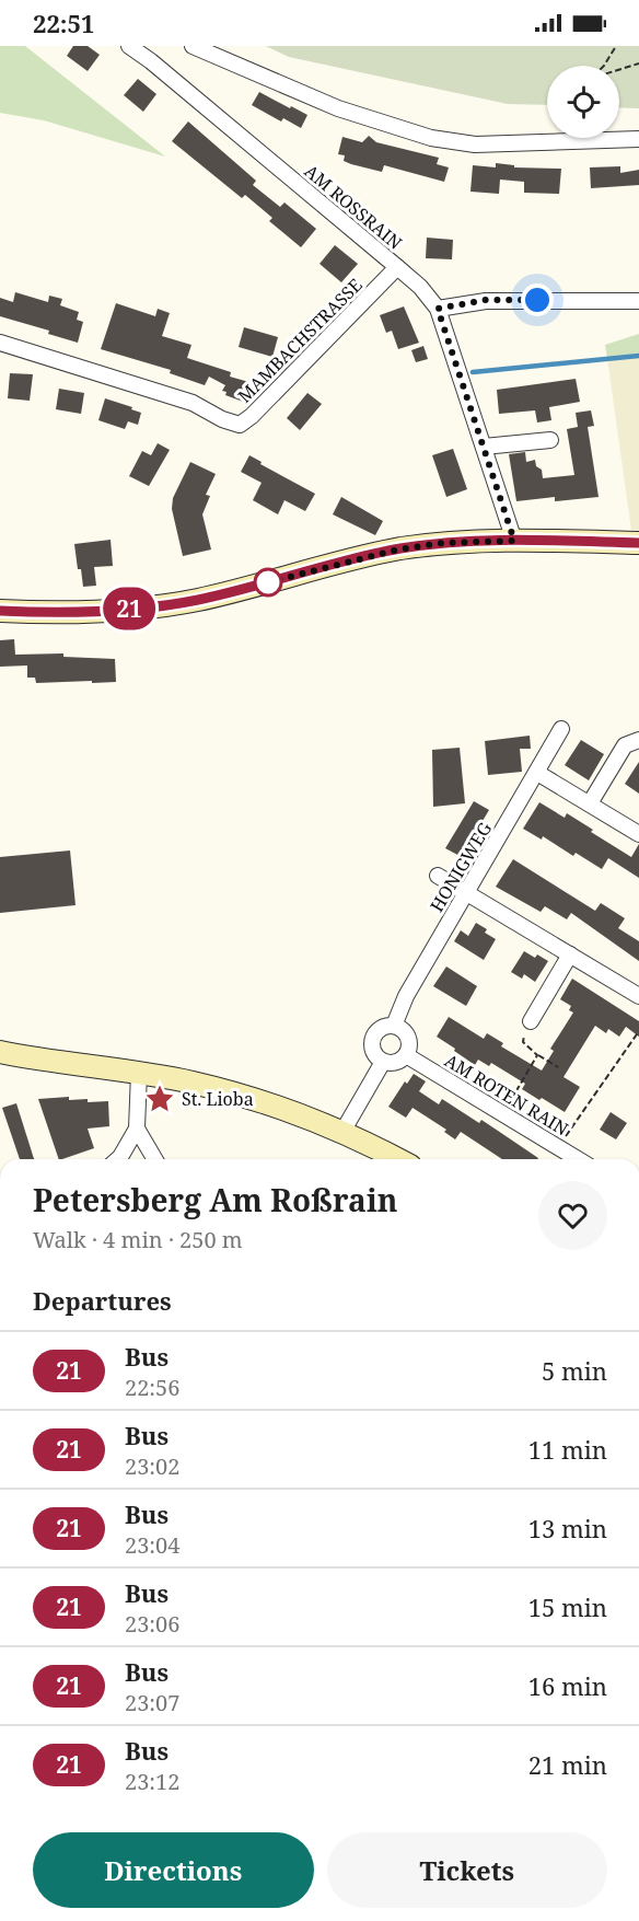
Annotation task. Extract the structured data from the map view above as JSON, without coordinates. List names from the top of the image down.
{
  "streets": {
    "street": [
      "AM ROSSRAIN",
      "MAMBACHSTRASSE",
      "HONIGWEG",
      "AM ROTEN RAIN"
    ]
  },
  "crossings": [
    ["AM ROSSRAIN", "MAMBACHSTRASSE"],
    ["HONIGWEG", "AM ROTEN RAIN"]
  ],
  "places": {
    "place": ["St. Lioba"]
  },
  "lines": ["bus line 21"],
  "page": {
    "status": "22:51",
    "on_map": "21",
    "heading": [
      ["Petersberg Am Roßrain", "Walk · 4 min · 250 m"],
      "Departures"
    ],
    "list": [
      {
        "mark": "21",
        "name": "Bus",
        "note": "22:56",
        "value": "5 min"
      },
      {
        "mark": "21",
        "name": "Bus",
        "note": "23:02",
        "value": "11 min"
      },
      {
        "mark": "21",
        "name": "Bus",
        "note": "23:04",
        "value": "13 min"
      },
      {
        "mark": "21",
        "name": "Bus",
        "note": "23:06",
        "value": "15 min"
      },
      {
        "mark": "21",
        "name": "Bus",
        "note": "23:07",
        "value": "16 min"
      },
      {
        "mark": "21",
        "name": "Bus",
        "note": "23:12",
        "value": "21 min"
      }
    ],
    "buttons": ["Directions", "Tickets"]
  }
}
